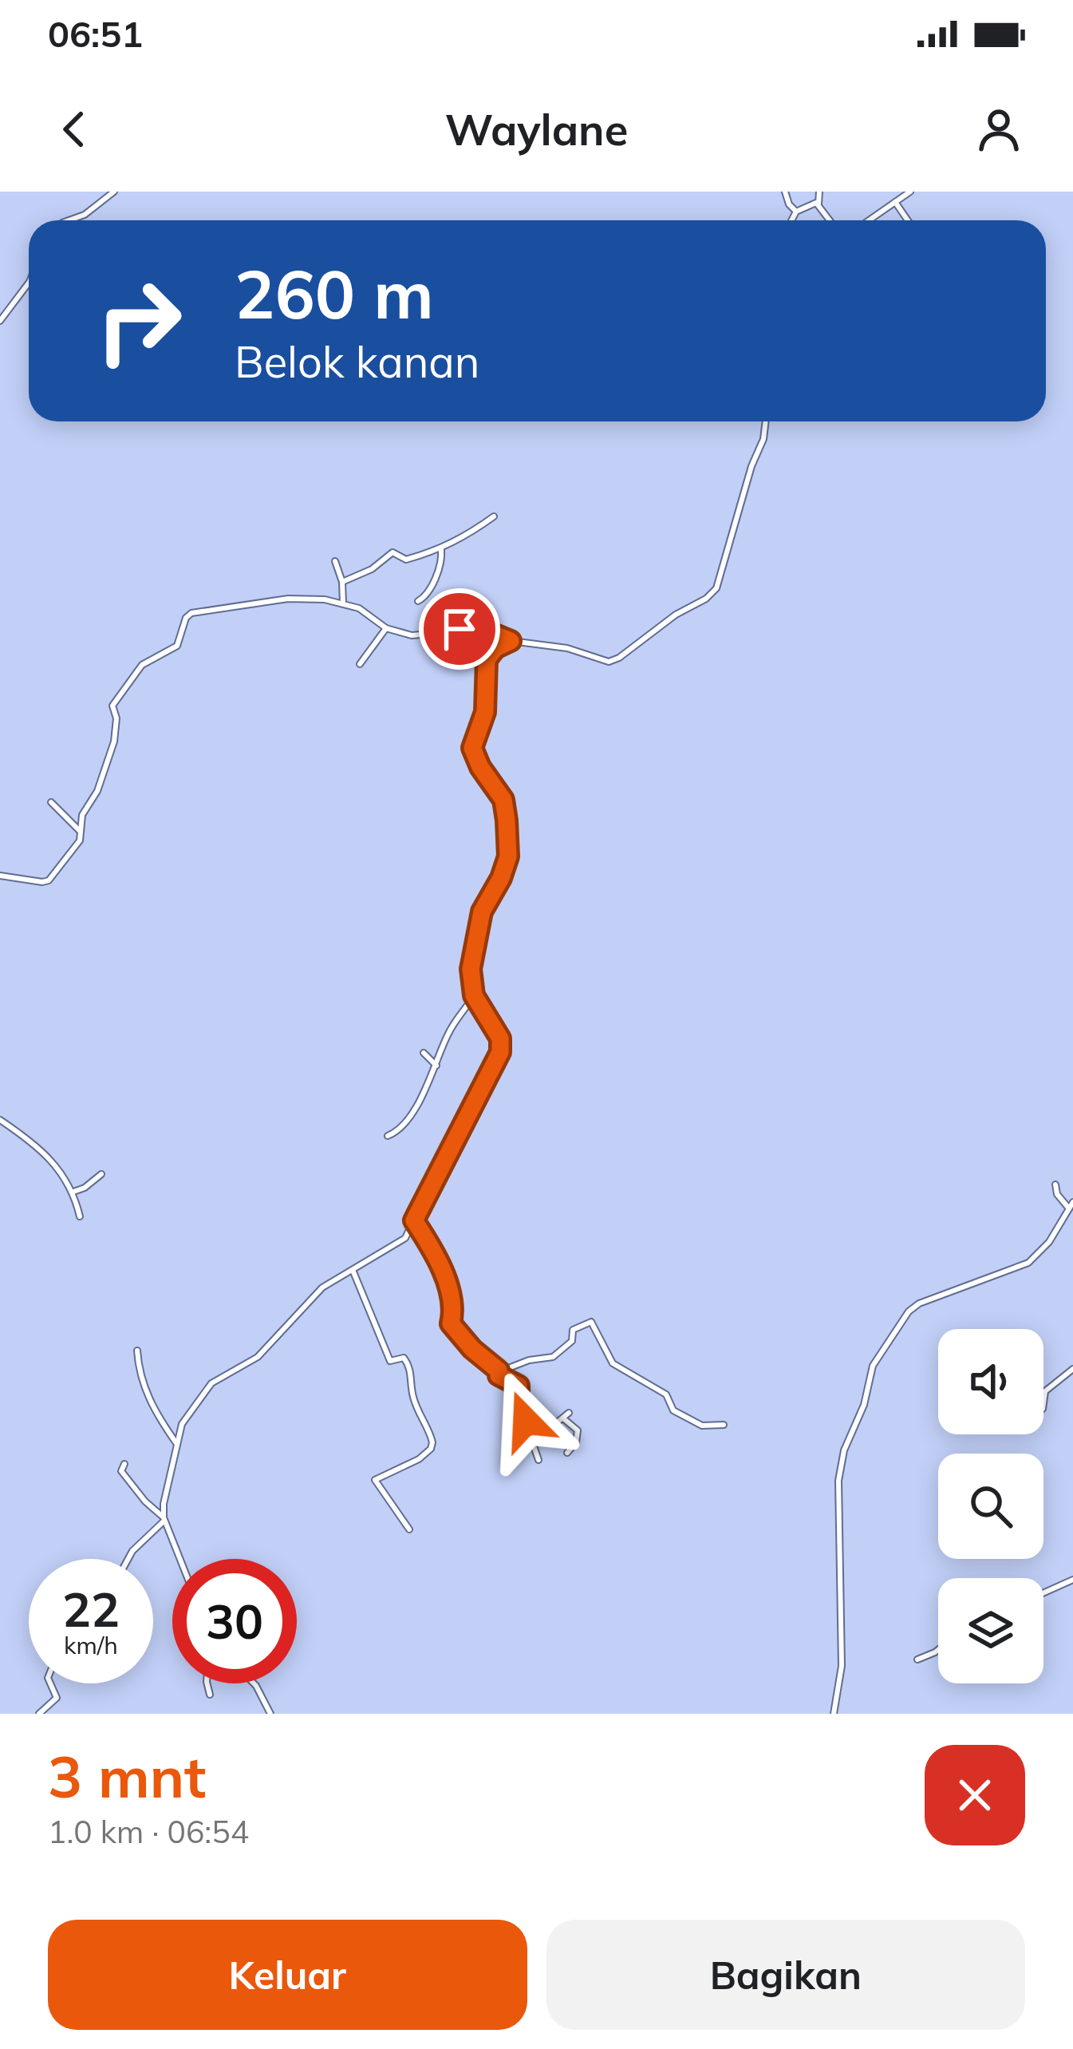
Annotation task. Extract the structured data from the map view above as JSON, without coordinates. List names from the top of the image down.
{
  "page": {
    "status": "06:51",
    "header": "Waylane",
    "turn": ["260 m", "Belok kanan"],
    "speed": "22 km/h",
    "limit": "30",
    "heading": ["3 mnt", "1.0 km · 06:54"],
    "buttons": ["Keluar", "Bagikan"]
  }
}
